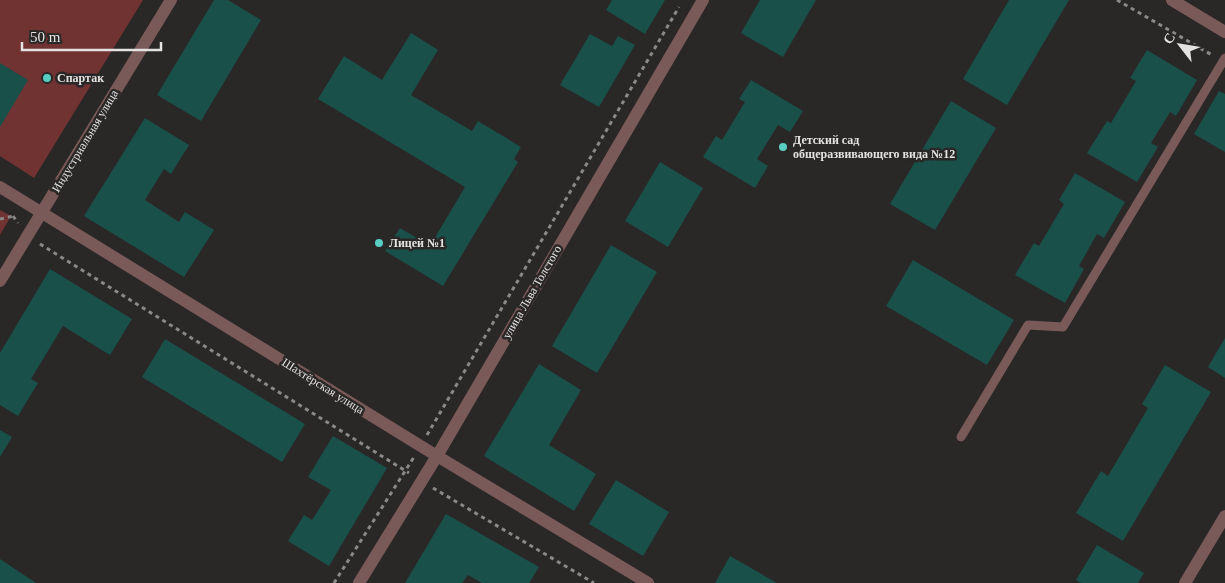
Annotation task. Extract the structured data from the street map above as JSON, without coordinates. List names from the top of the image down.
{
  "streets": {
    "street": ["Индустриальная улица", "улица Льва Толстого", "Шахтёрская улица"]
  },
  "crossings": [
    ["Индустриальная улица", "Шахтёрская улица"],
    ["улица Льва Толстого", "Шахтёрская улица"]
  ],
  "places": ["Спартак", "Детский сад общеразвивающего вида №12", "Лицей №1"],
  "scale_bar": "50 m",
  "north": "top left"
}
